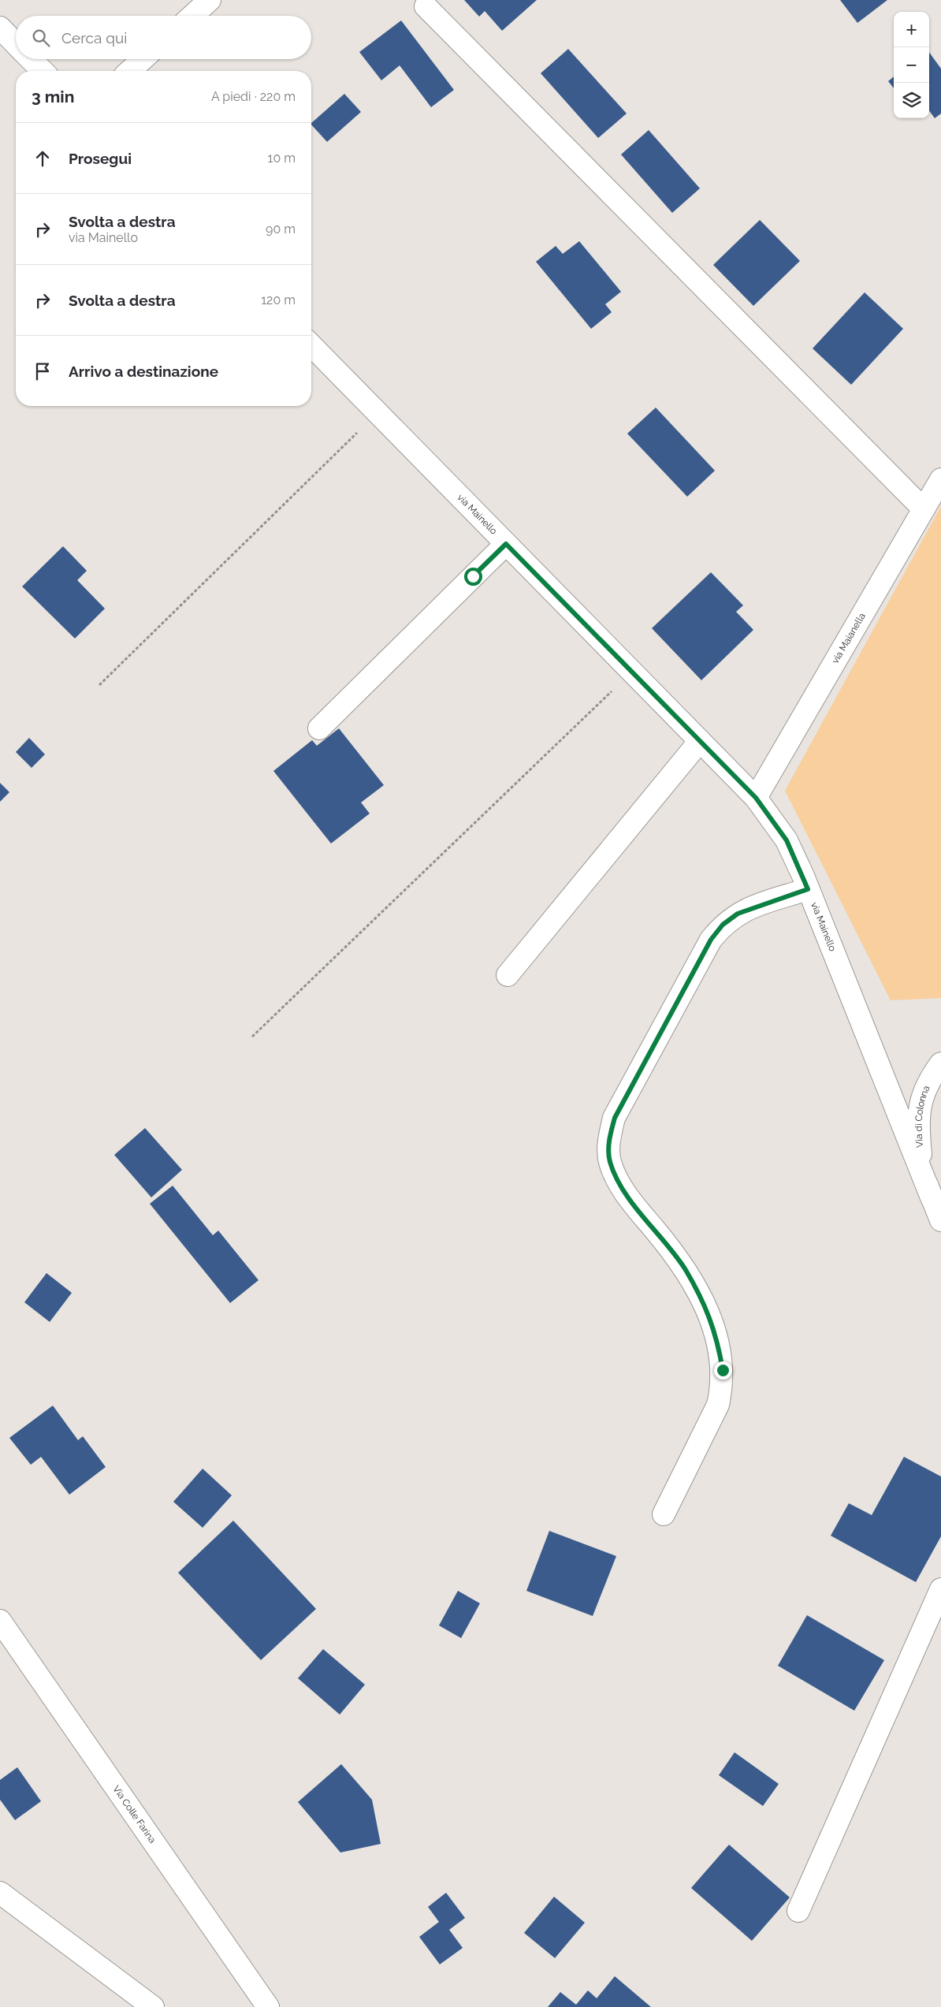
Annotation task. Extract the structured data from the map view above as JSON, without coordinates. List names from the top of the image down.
{
  "streets": {
    "street": [
      "via Mainello",
      "via Maianella",
      "Via di Colonna",
      "Via Colle Farina"
    ]
  },
  "crossings": [
    ["via Mainello", "via Maianella"],
    ["via Mainello", "Via di Colonna"]
  ],
  "page": {
    "map_buttons": ["+", "−"],
    "search": "Cerca qui",
    "heading": ["3 min", "A piedi · 220 m"],
    "list": [
      ["Prosegui", "10 m"],
      ["Svolta a destra", "via Mainello", "90 m"],
      ["Svolta a destra", "120 m"],
      "Arrivo a destinazione"
    ]
  }
}
